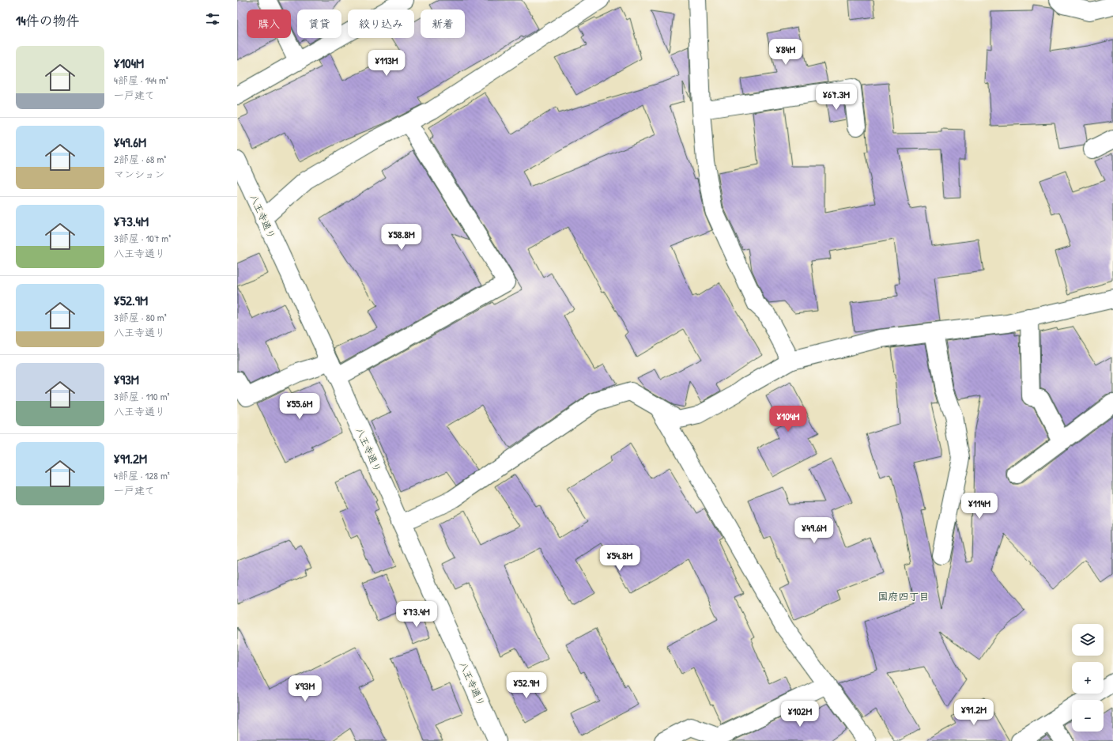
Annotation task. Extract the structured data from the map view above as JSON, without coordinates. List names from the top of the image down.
{
  "streets": {
    "street": ["八王寺通り"]
  },
  "districts": ["国府四丁目"],
  "page": {
    "heading": "14件の物件",
    "chip": [
      "購入",
      "賃貸",
      "絞り込み",
      "新着"
    ],
    "list": [
      {
        "name": "¥104M",
        "note": "4部屋 · 144 m² · 一戸建て"
      },
      {
        "name": "¥49.6M",
        "note": "2部屋 · 68 m² · マンション"
      },
      {
        "name": "¥73.4M",
        "note": "3部屋 · 107 m² · 八王寺通り"
      },
      {
        "name": "¥52.9M",
        "note": "3部屋 · 80 m² · 八王寺通り"
      },
      {
        "name": "¥93M",
        "note": "3部屋 · 110 m² · 八王寺通り"
      },
      {
        "name": "¥91.2M",
        "note": "4部屋 · 128 m² · 一戸建て"
      }
    ],
    "price": [
      "¥84M",
      "¥113M",
      "¥67.3M",
      "¥58.8M",
      "¥55.6M",
      "¥104M",
      "¥114M",
      "¥49.6M",
      "¥54.8M",
      "¥73.4M",
      "¥52.9M",
      "¥93M",
      "¥91.2M",
      "¥102M"
    ],
    "map_buttons": ["+", "−"]
  }
}
